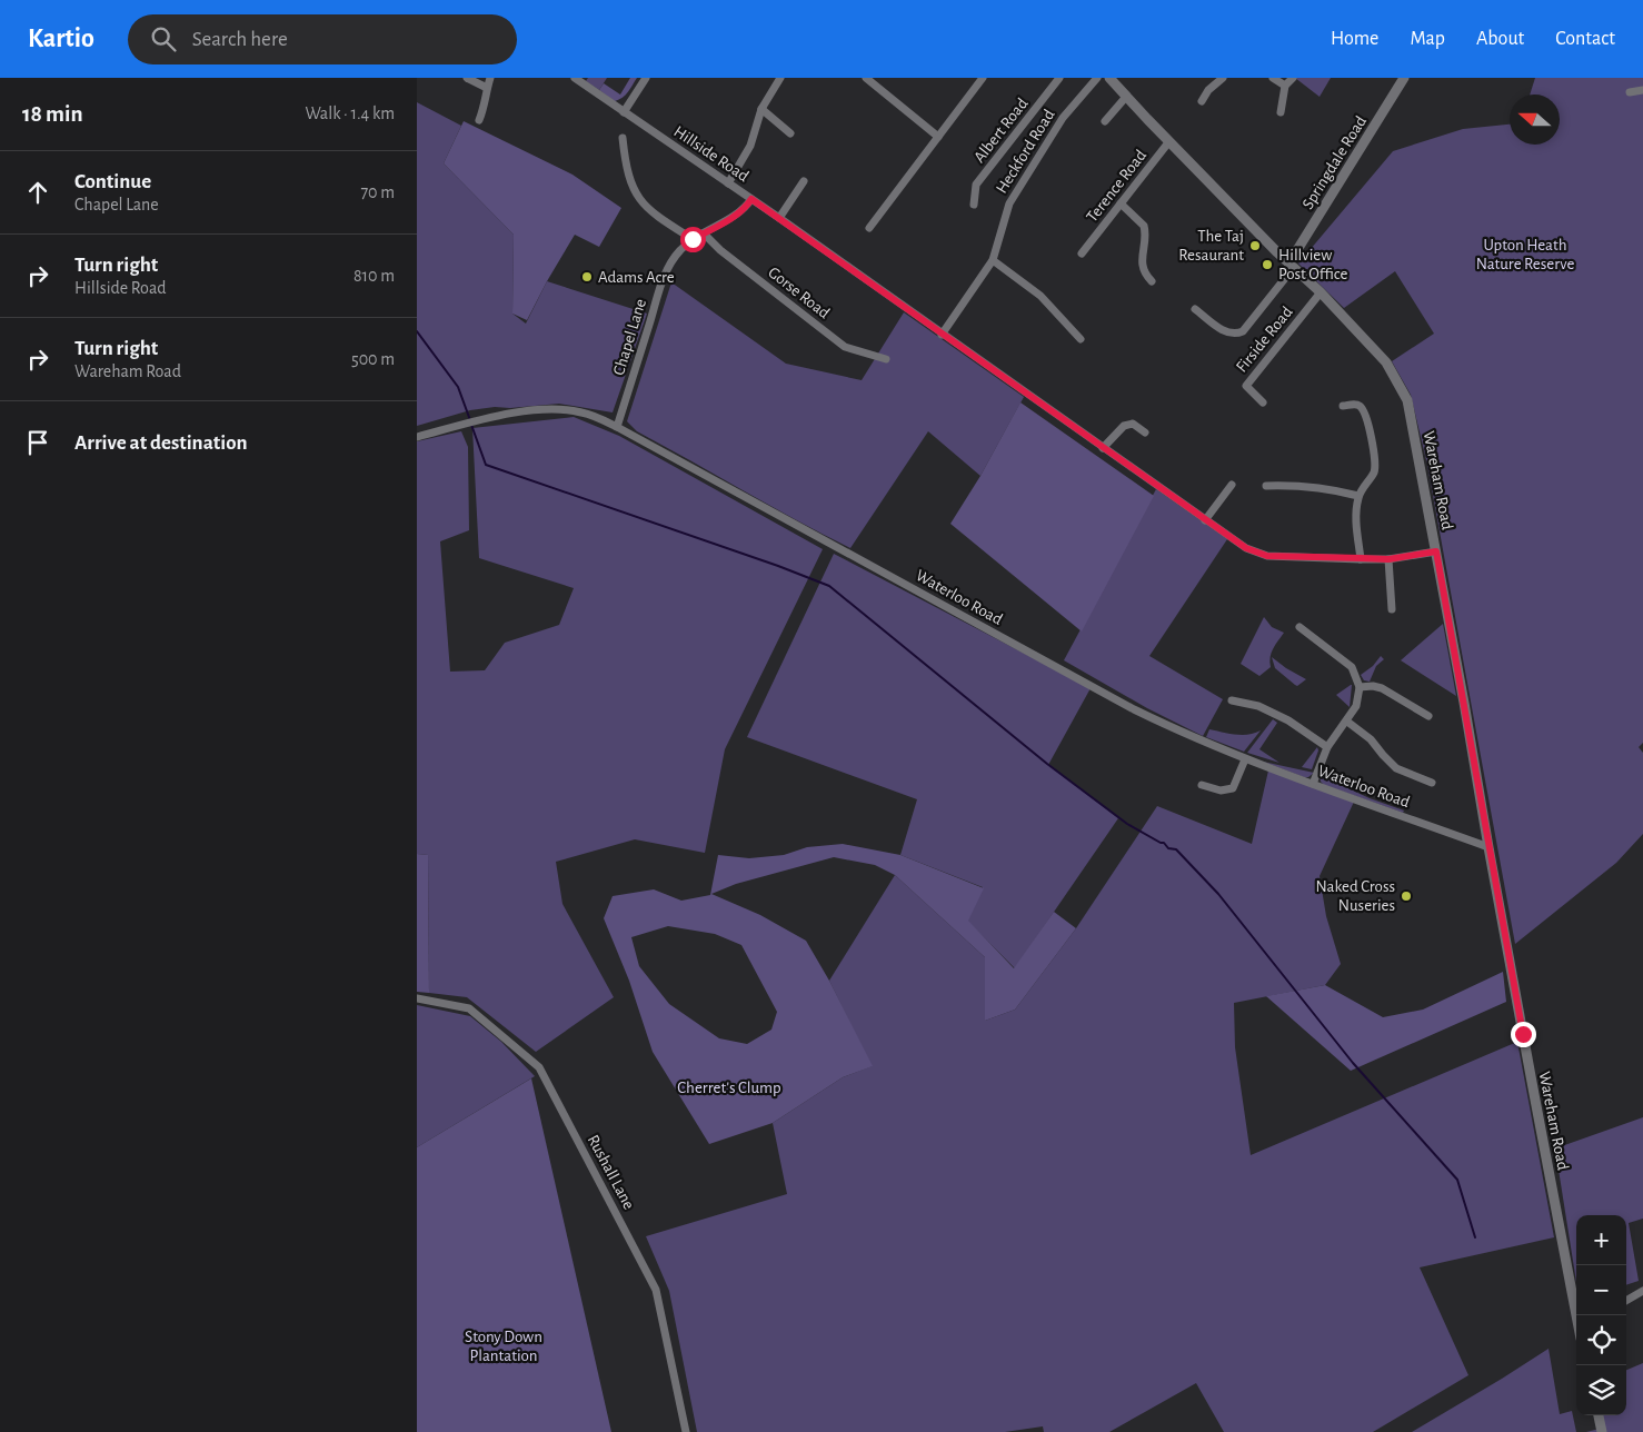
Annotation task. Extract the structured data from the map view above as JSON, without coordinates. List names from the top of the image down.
{
  "streets": {
    "street": [
      "Albert Road",
      "Heckford Road",
      "Hillside Road",
      "Springdale Road",
      "Terence Road",
      "Gorse Road",
      "Chapel Lane",
      "Firside Road",
      "Wareham Road",
      "Waterloo Road",
      "Rushall Lane"
    ]
  },
  "crossings": [
    ["Heckford Road", "Hillside Road"],
    ["Hillside Road", "Chapel Lane"],
    ["Hillside Road", "Wareham Road"],
    ["Springdale Road", "Wareham Road"],
    ["Terence Road", "Wareham Road"],
    ["Gorse Road", "Chapel Lane"],
    ["Chapel Lane", "Waterloo Road"],
    ["Firside Road", "Wareham Road"],
    ["Wareham Road", "Waterloo Road"]
  ],
  "parks": ["Upton Heath Nature Reserve", "Cherret's Clump", "Stony Down Plantation"],
  "places": [
    "The Taj Resaurant",
    "Hillview Post Office",
    "Adams Acre",
    "Naked Cross Nuseries"
  ],
  "north": "left",
  "page": {
    "header": "Kartio",
    "search": "Search here",
    "nav": [
      "Home",
      "Map",
      "About",
      "Contact"
    ],
    "heading": ["18 min", "Walk · 1.4 km"],
    "list": [
      ["Continue", "Chapel Lane", "70 m"],
      ["Turn right", "Hillside Road", "810 m"],
      ["Turn right", "Wareham Road", "500 m"],
      "Arrive at destination"
    ],
    "map_buttons": ["+", "−"]
  }
}
